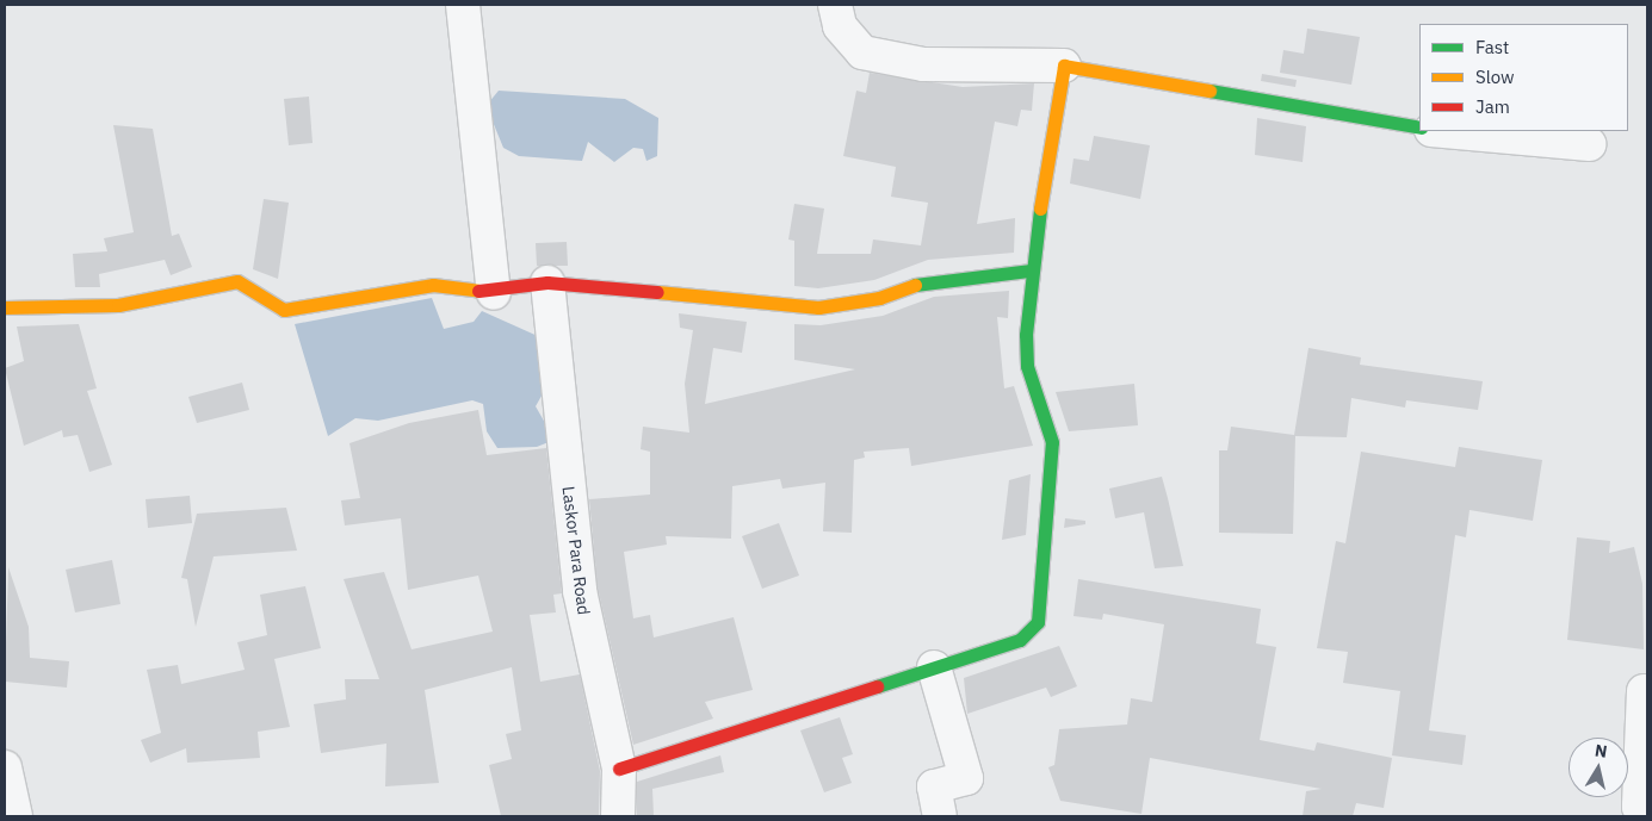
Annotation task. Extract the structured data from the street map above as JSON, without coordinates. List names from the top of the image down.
{
  "streets": {
    "street": ["Laskor Para Road"]
  },
  "legend": ["Fast", "Slow", "Jam"],
  "north": "top"
}
